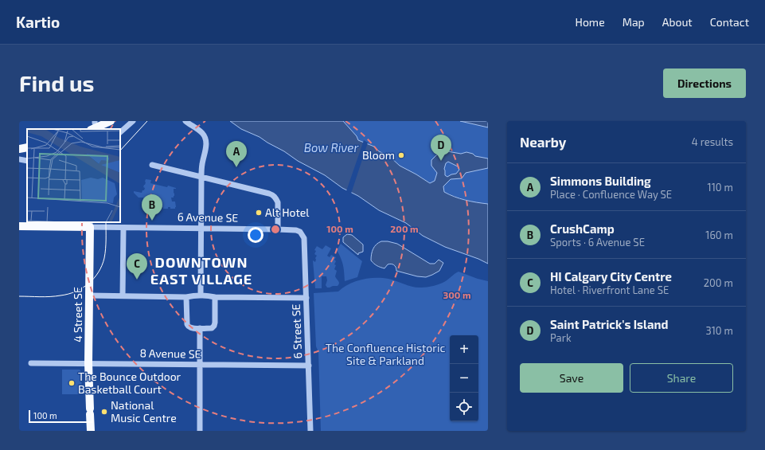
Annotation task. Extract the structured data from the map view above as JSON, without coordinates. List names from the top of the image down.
{
  "streets": {
    "main road": ["6 Avenue SE", "4 Street SE"],
    "street": ["6 Street SE", "8 Avenue SE"]
  },
  "crossings": [
    ["6 Avenue SE", "4 Street SE"],
    ["6 Avenue SE", "6 Street SE"],
    ["4 Street SE", "8 Avenue SE"],
    ["6 Street SE", "8 Avenue SE"]
  ],
  "districts": ["DOWNTOWN EAST VILLAGE"],
  "water": ["Bow River"],
  "parks": ["The Confluence Historic Site & Parkland"],
  "places": [
    "Bloom",
    "Alt Hotel",
    "The Bounce Outdoor Basketball Court",
    "National Music Centre"
  ],
  "scale_bar": "100 m",
  "page": {
    "header": "Kartio",
    "nav": [
      "Home",
      "Map",
      "About",
      "Contact"
    ],
    "buttons": [
      "Directions",
      ["Save", "Share"]
    ],
    "title": "Find us",
    "heading": ["Nearby", "4 results"],
    "pins": [
      "D",
      "A",
      "B",
      "C"
    ],
    "list": [
      {
        "mark": "A",
        "name": "Simmons Building",
        "note": "Place · Confluence Way SE",
        "value": "110 m"
      },
      {
        "mark": "B",
        "name": "CrushCamp",
        "note": "Sports · 6 Avenue SE",
        "value": "160 m"
      },
      {
        "mark": "C",
        "name": "HI Calgary City Centre",
        "note": "Hotel · Riverfront Lane SE",
        "value": "200 m"
      },
      {
        "mark": "D",
        "name": "Saint Patrick's Island",
        "note": "Park",
        "value": "310 m"
      }
    ],
    "map_buttons": ["+", "−"],
    "scale": "100 m"
  },
  "rings": ["100 m", "200 m", "300 m"]
}
